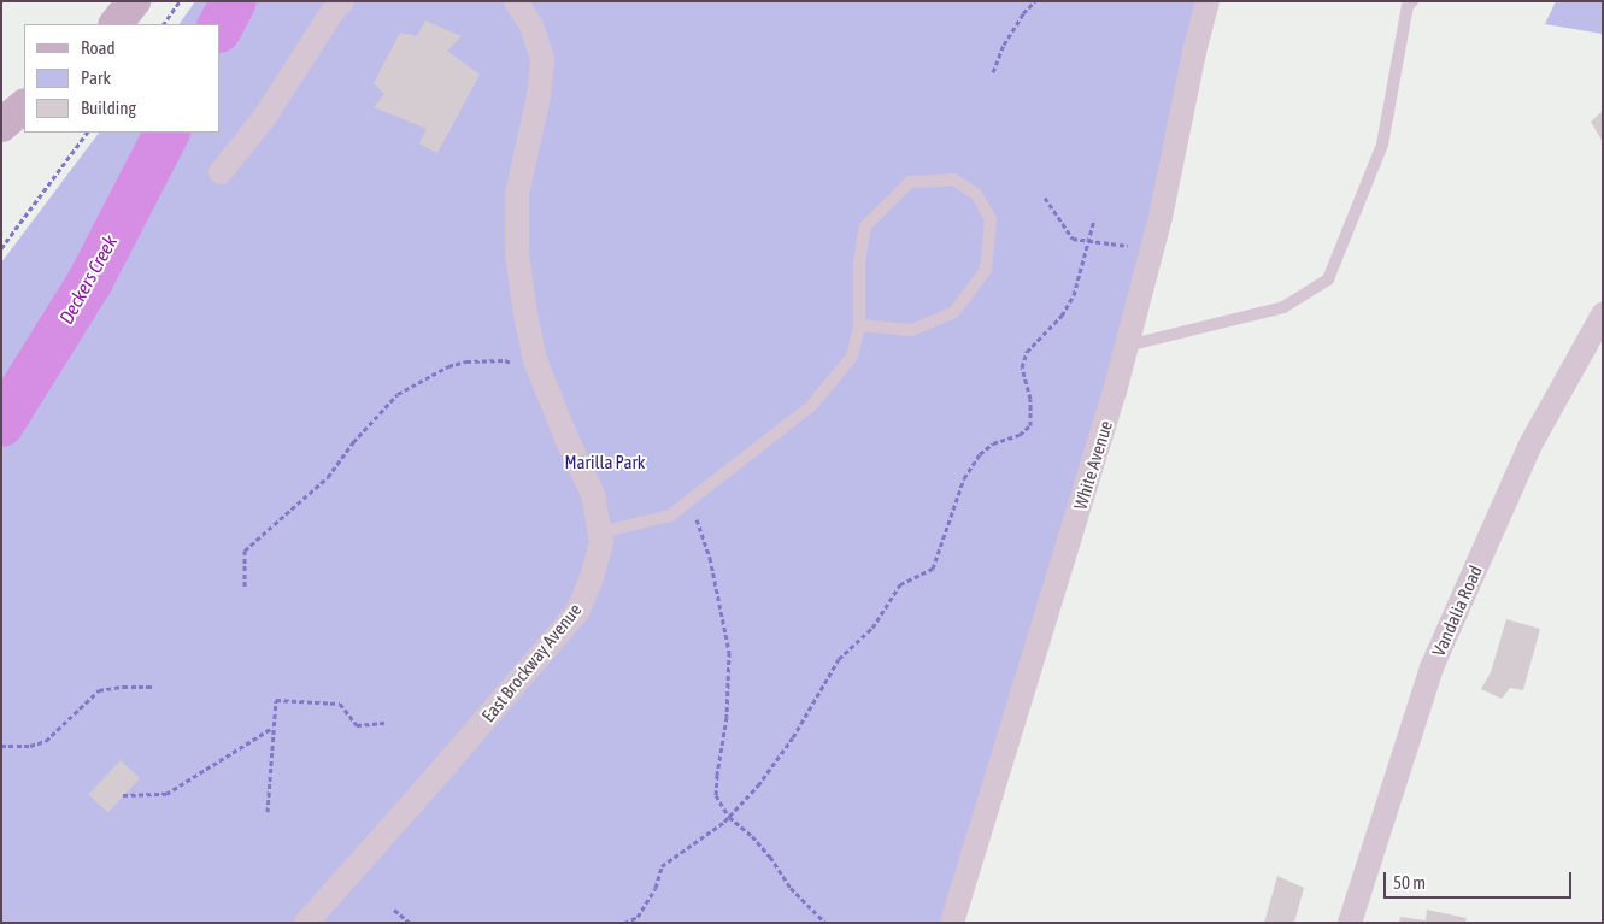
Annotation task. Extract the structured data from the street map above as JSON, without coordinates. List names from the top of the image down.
{
  "streets": {
    "street": ["White Avenue", "Vandalia Road", "East Brockway Avenue"]
  },
  "water": ["Deckers Creek"],
  "parks": ["Marilla Park"],
  "legend": ["Road", "Park", "Building"],
  "scale_bar": "50 m"
}
